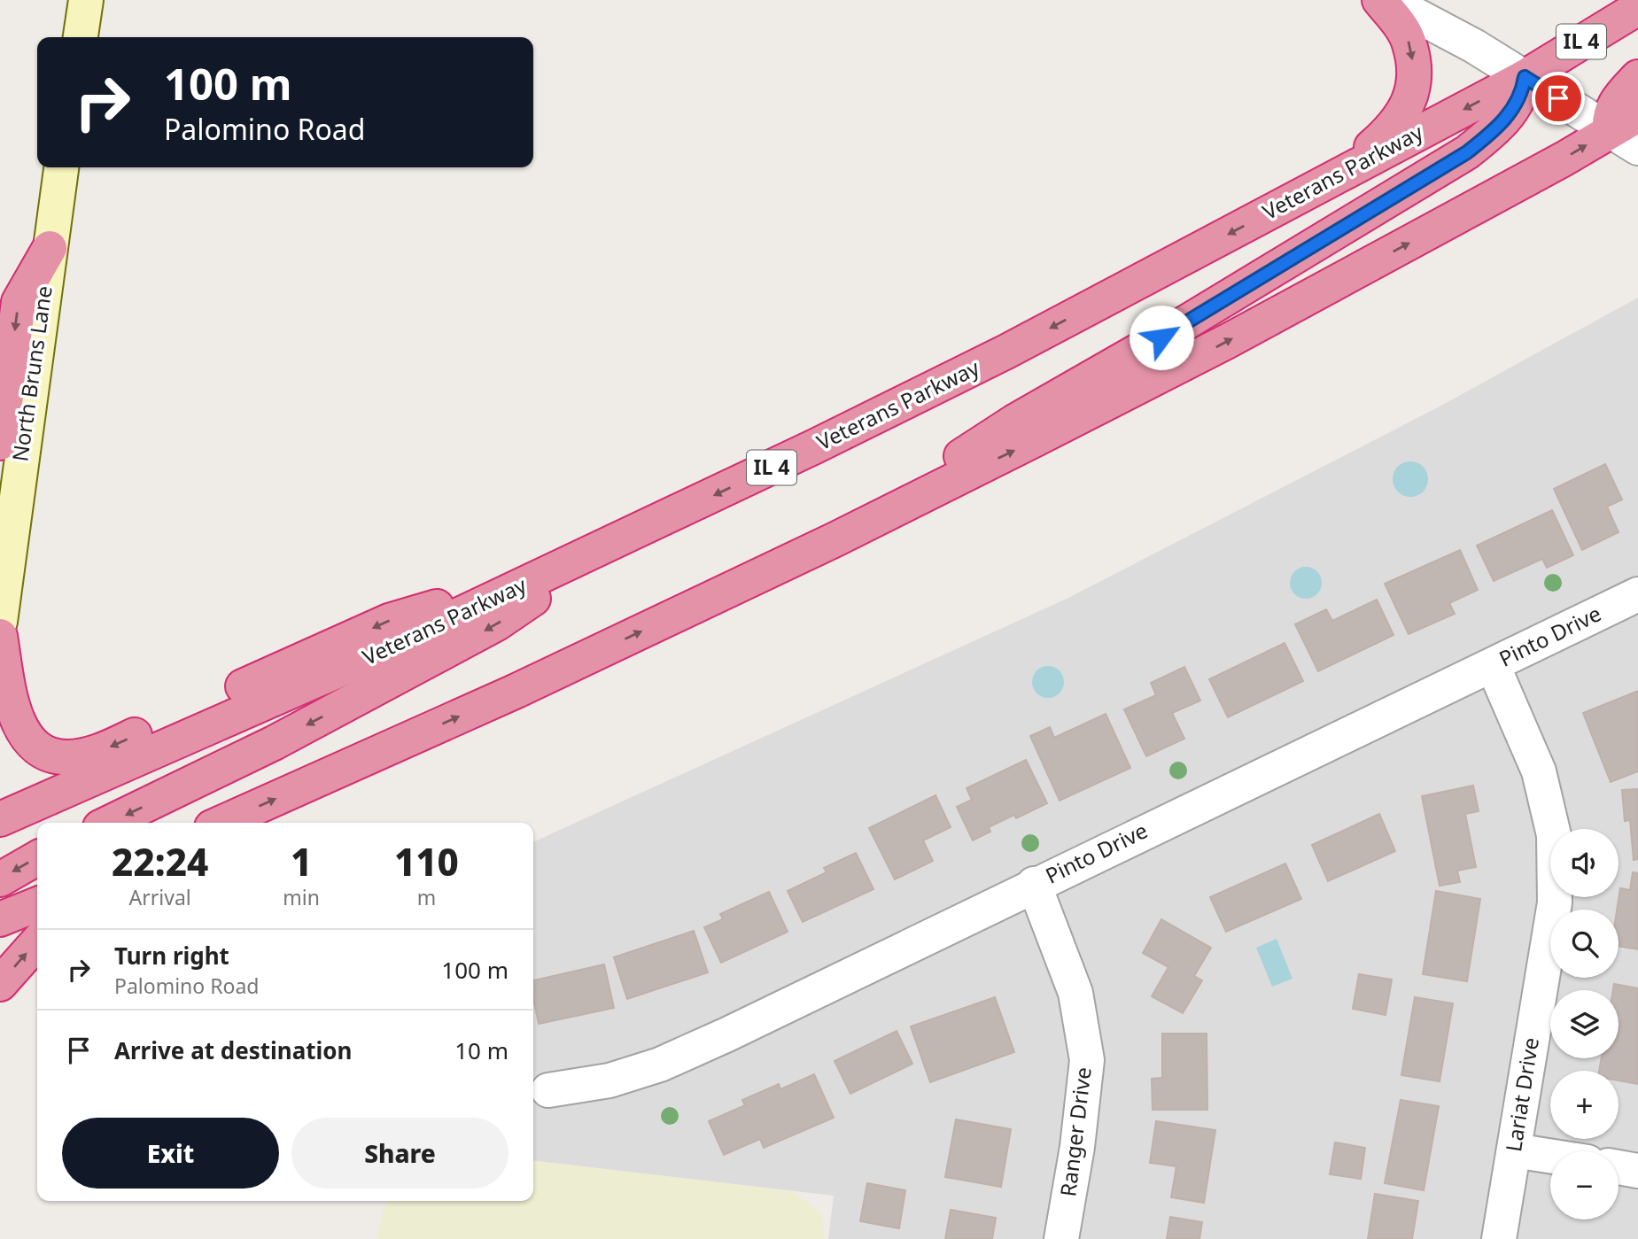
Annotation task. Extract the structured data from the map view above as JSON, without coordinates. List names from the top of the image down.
{
  "streets": {
    "highway": ["IL 4", "Veterans Parkway"],
    "main road": ["North Bruns Lane"],
    "street": ["Pinto Drive", "Lariat Drive", "Ranger Drive"]
  },
  "crossings": [
    ["Pinto Drive", "Lariat Drive"],
    ["Pinto Drive", "Ranger Drive"]
  ],
  "page": {
    "turn": ["100 m", "Palomino Road"],
    "eta": [
      "22:24",
      "Arrival",
      "1",
      "min",
      "110",
      "m"
    ],
    "map_buttons": ["+", "−"],
    "list": [
      {
        "name": "Turn right",
        "note": "Palomino Road",
        "value": "100 m"
      },
      {
        "name": "Arrive at destination",
        "value": "10 m"
      }
    ],
    "buttons": ["Exit", "Share"]
  }
}
